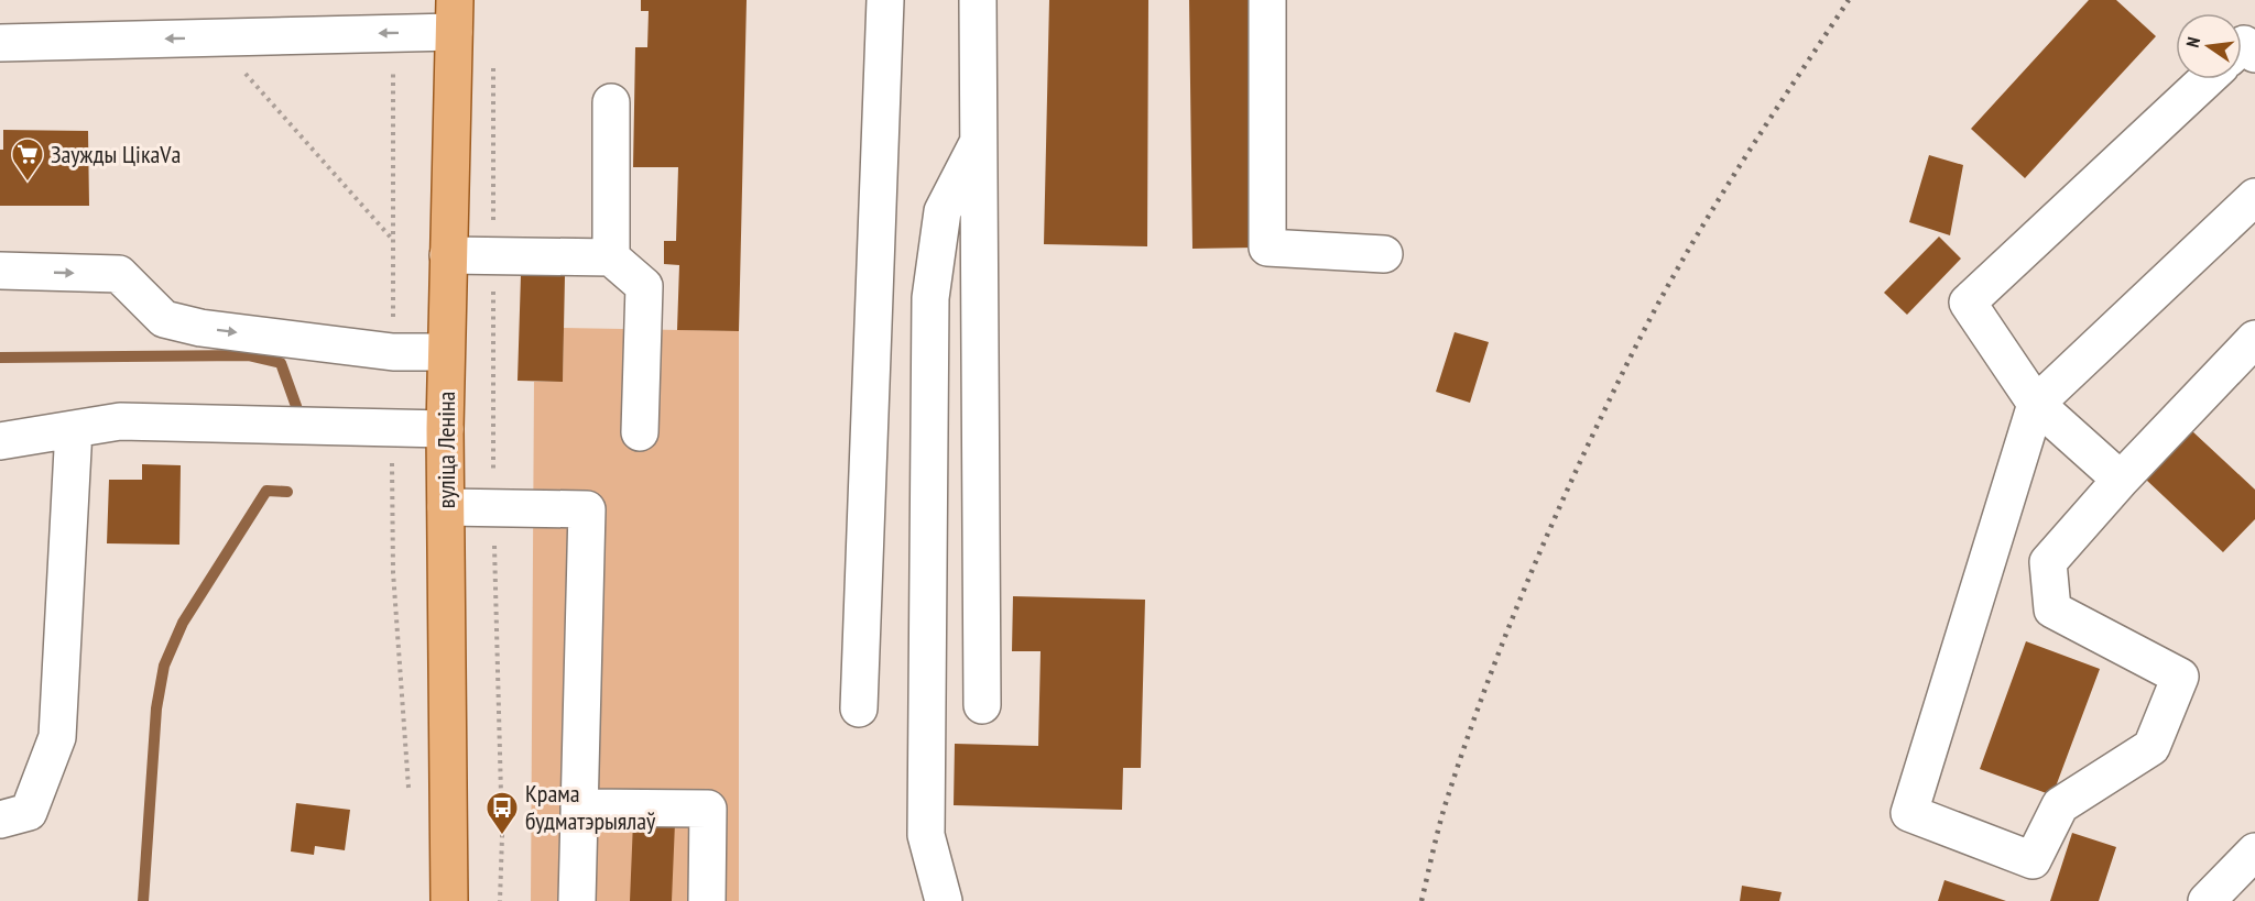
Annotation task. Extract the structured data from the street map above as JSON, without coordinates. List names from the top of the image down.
{
  "streets": {
    "main road": ["вуліца Леніна"]
  },
  "places": {
    "supermarket": ["Заужды ЦікаVа"],
    "bus stop": ["Крама будматэрыялаў"]
  },
  "north": "left"
}
